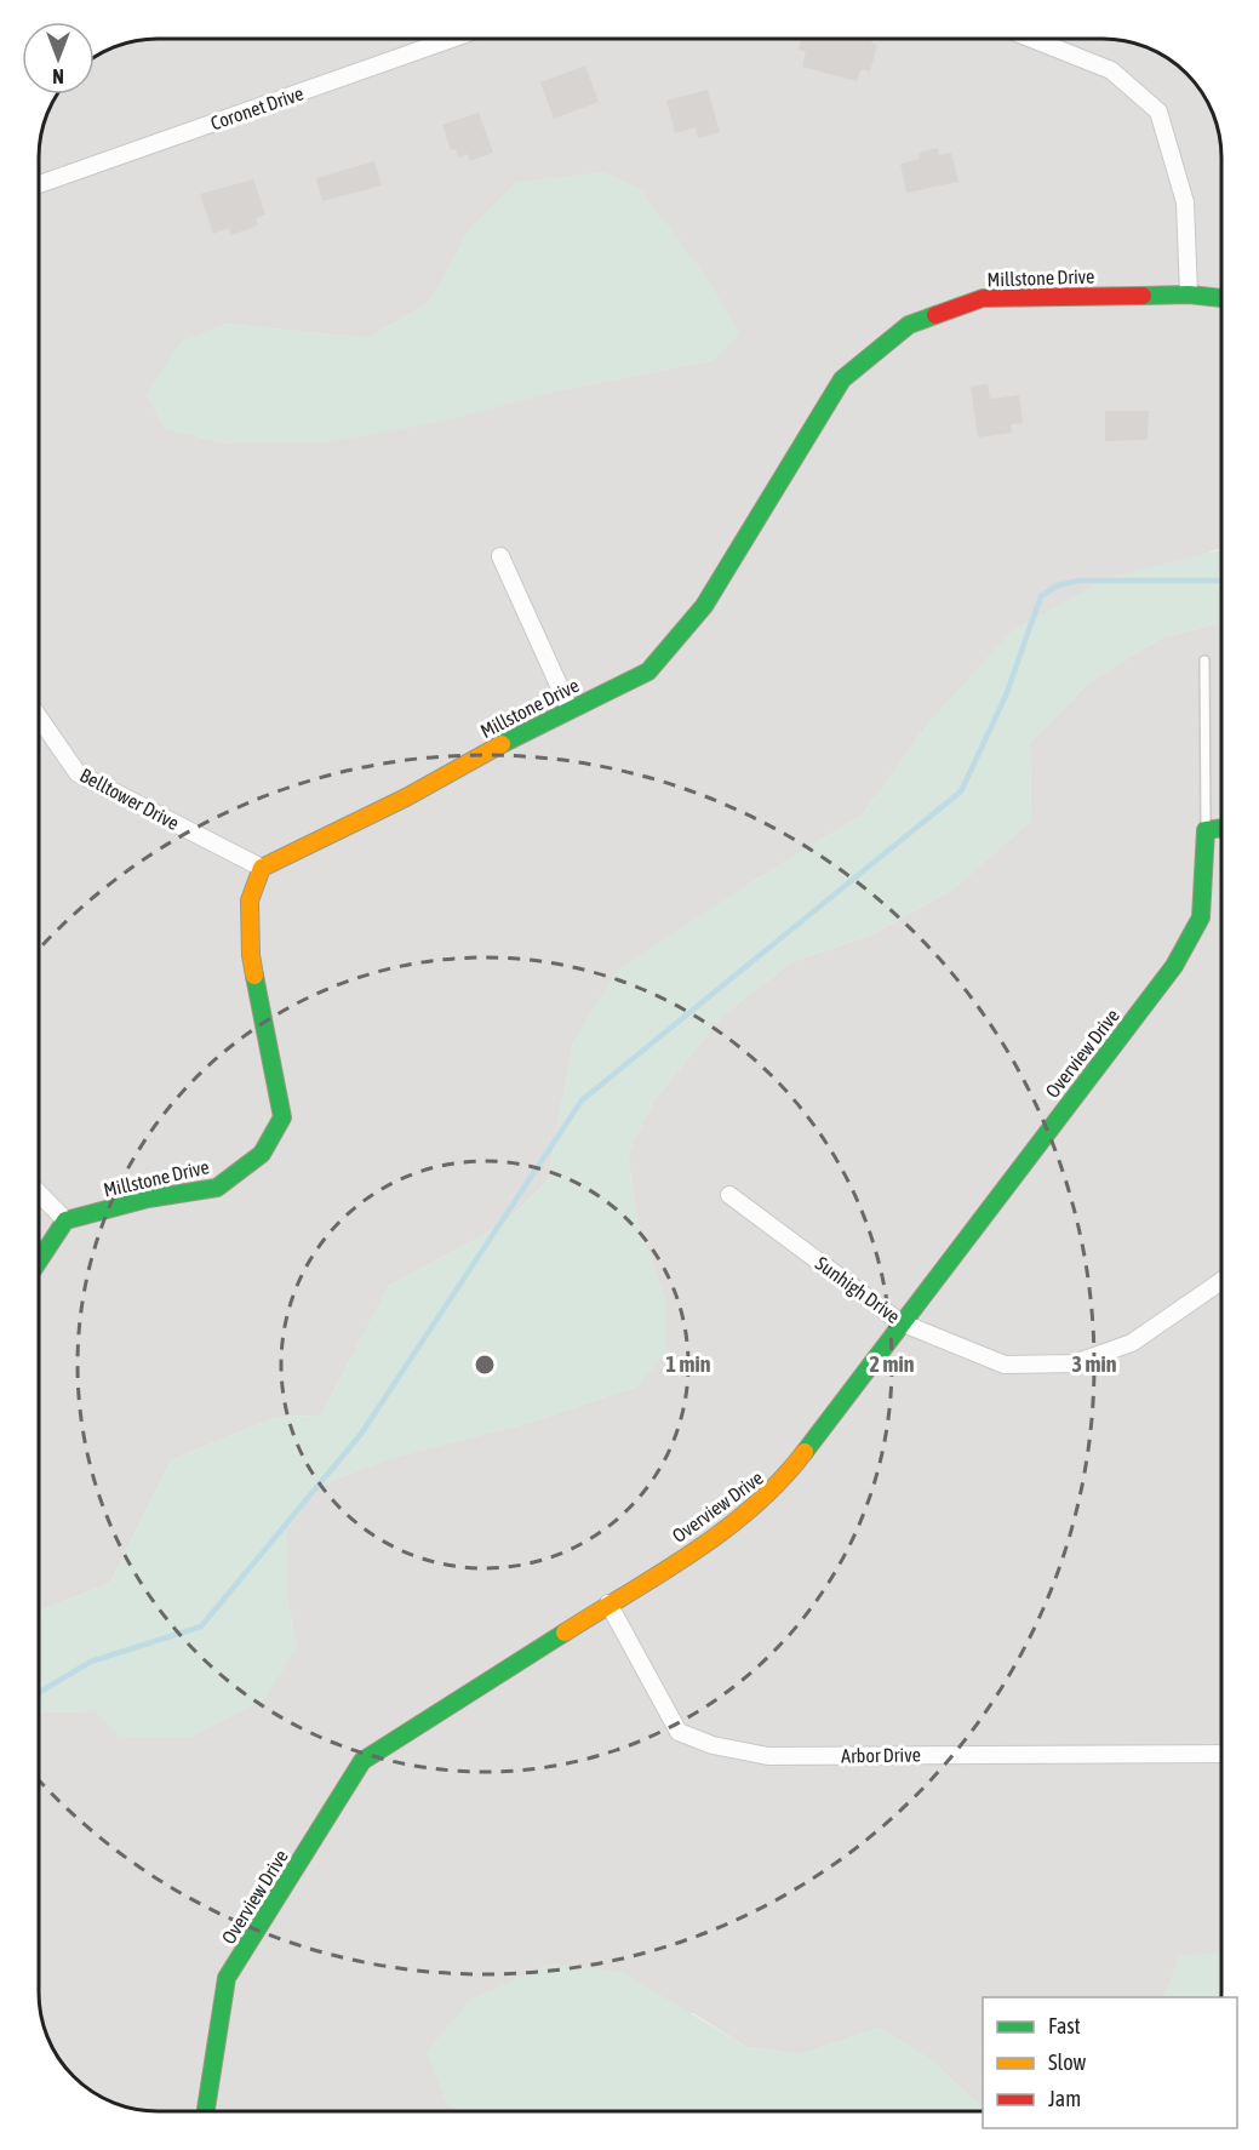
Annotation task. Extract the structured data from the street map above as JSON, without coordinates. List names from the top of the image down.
{
  "streets": {
    "street": [
      "Coronet Drive",
      "Millstone Drive",
      "Belltower Drive",
      "Overview Drive",
      "Sunhigh Drive",
      "Arbor Drive"
    ]
  },
  "crossings": [
    ["Millstone Drive", "Belltower Drive"],
    ["Overview Drive", "Sunhigh Drive"],
    ["Overview Drive", "Arbor Drive"]
  ],
  "legend": ["Fast", "Slow", "Jam"],
  "north": "bottom",
  "rings": ["1 min", "2 min", "3 min"]
}
